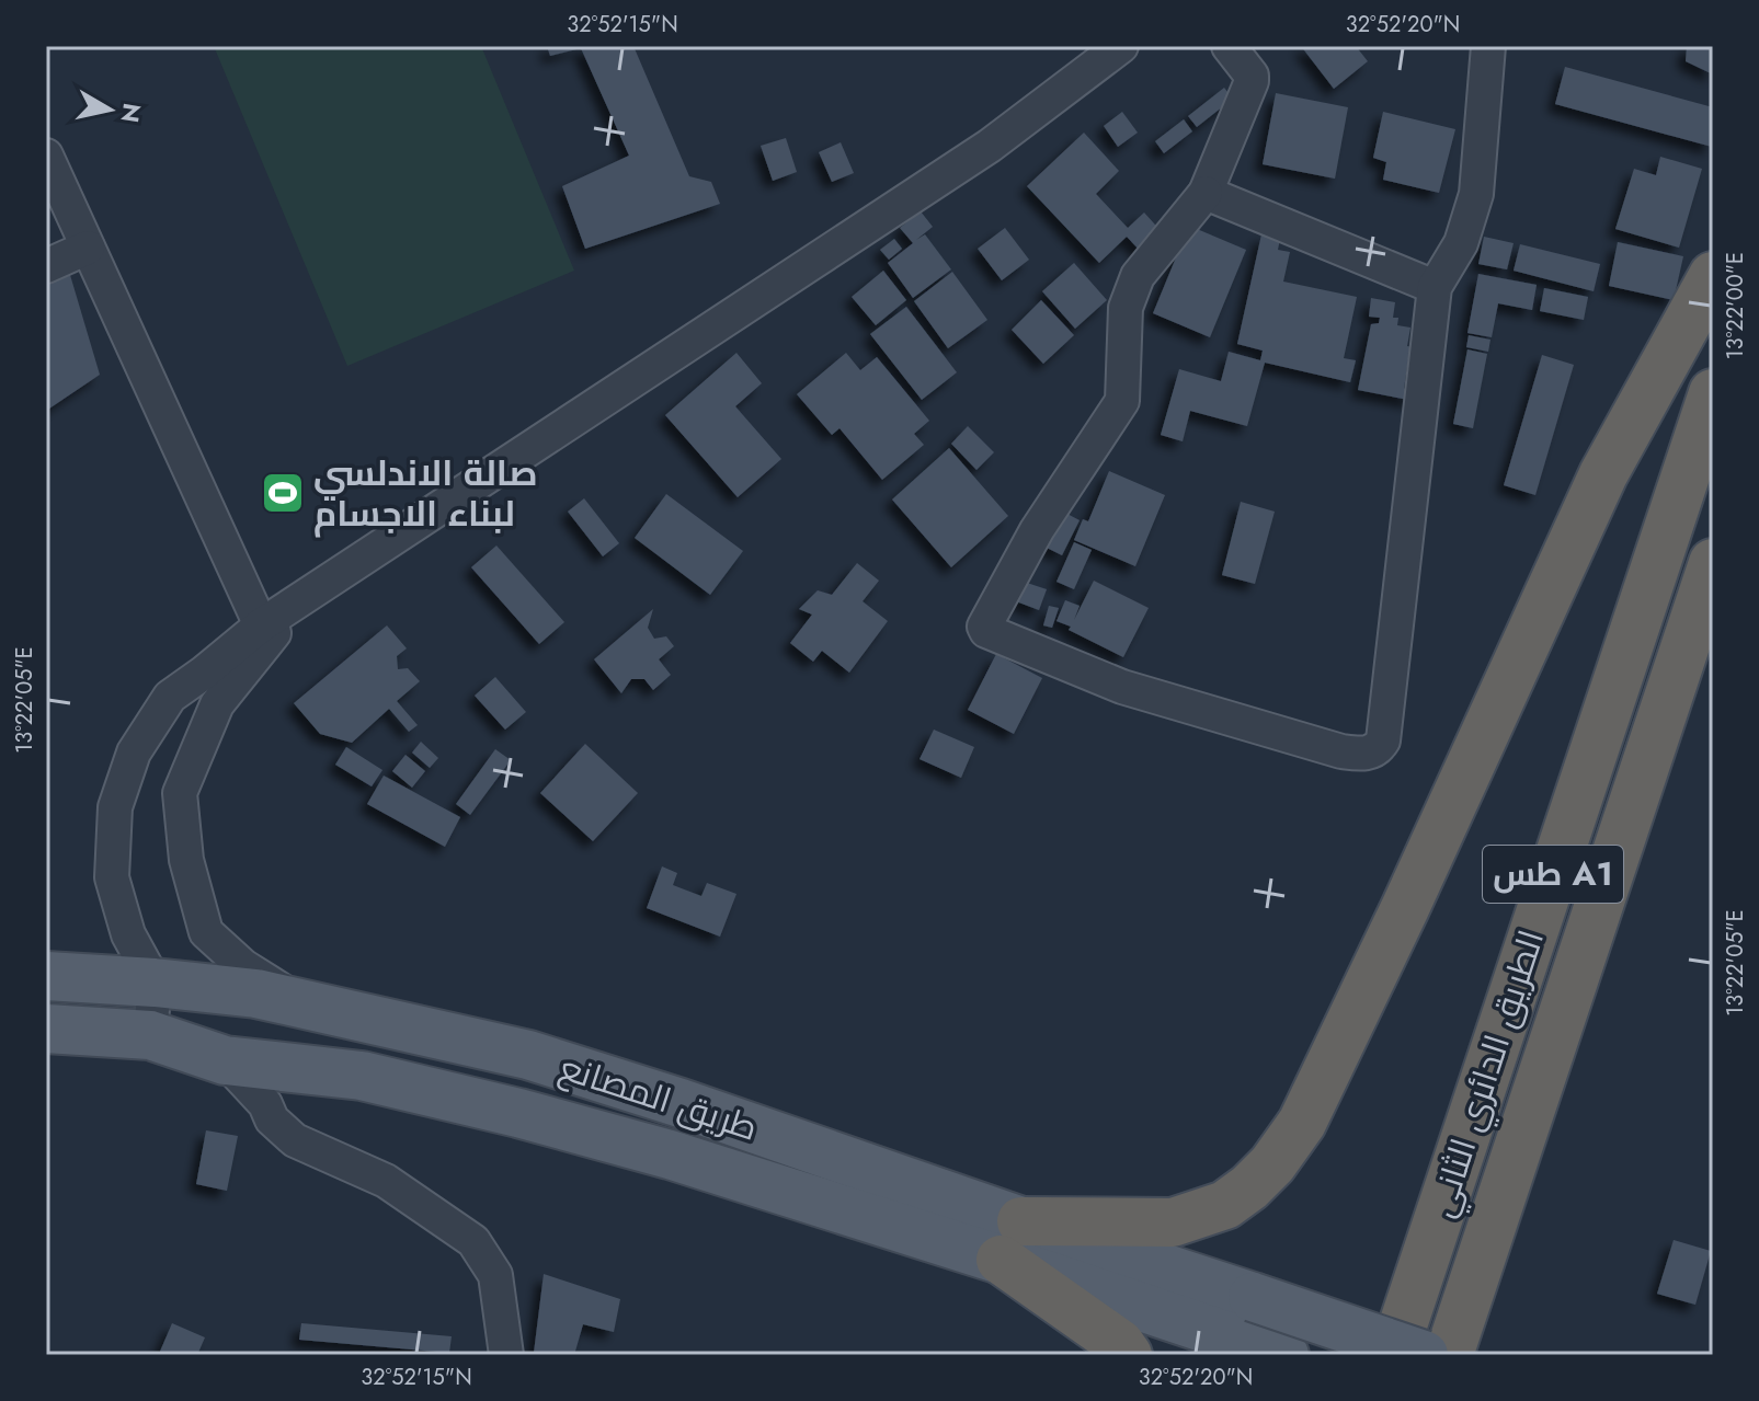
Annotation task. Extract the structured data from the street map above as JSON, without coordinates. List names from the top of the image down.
{
  "streets": {
    "highway": ["طس A1", "الطريق الدائري الثاني"],
    "main road": ["طريق المصانع"]
  },
  "places": {
    "sports": ["صالة الاندلسي لبناء الاجسام"]
  },
  "north": "right",
  "coordinates": [
    "32°52'15\"N",
    "32°52'20\"N",
    "13°22'00\"E",
    "13°22'05\"E"
  ]
}
